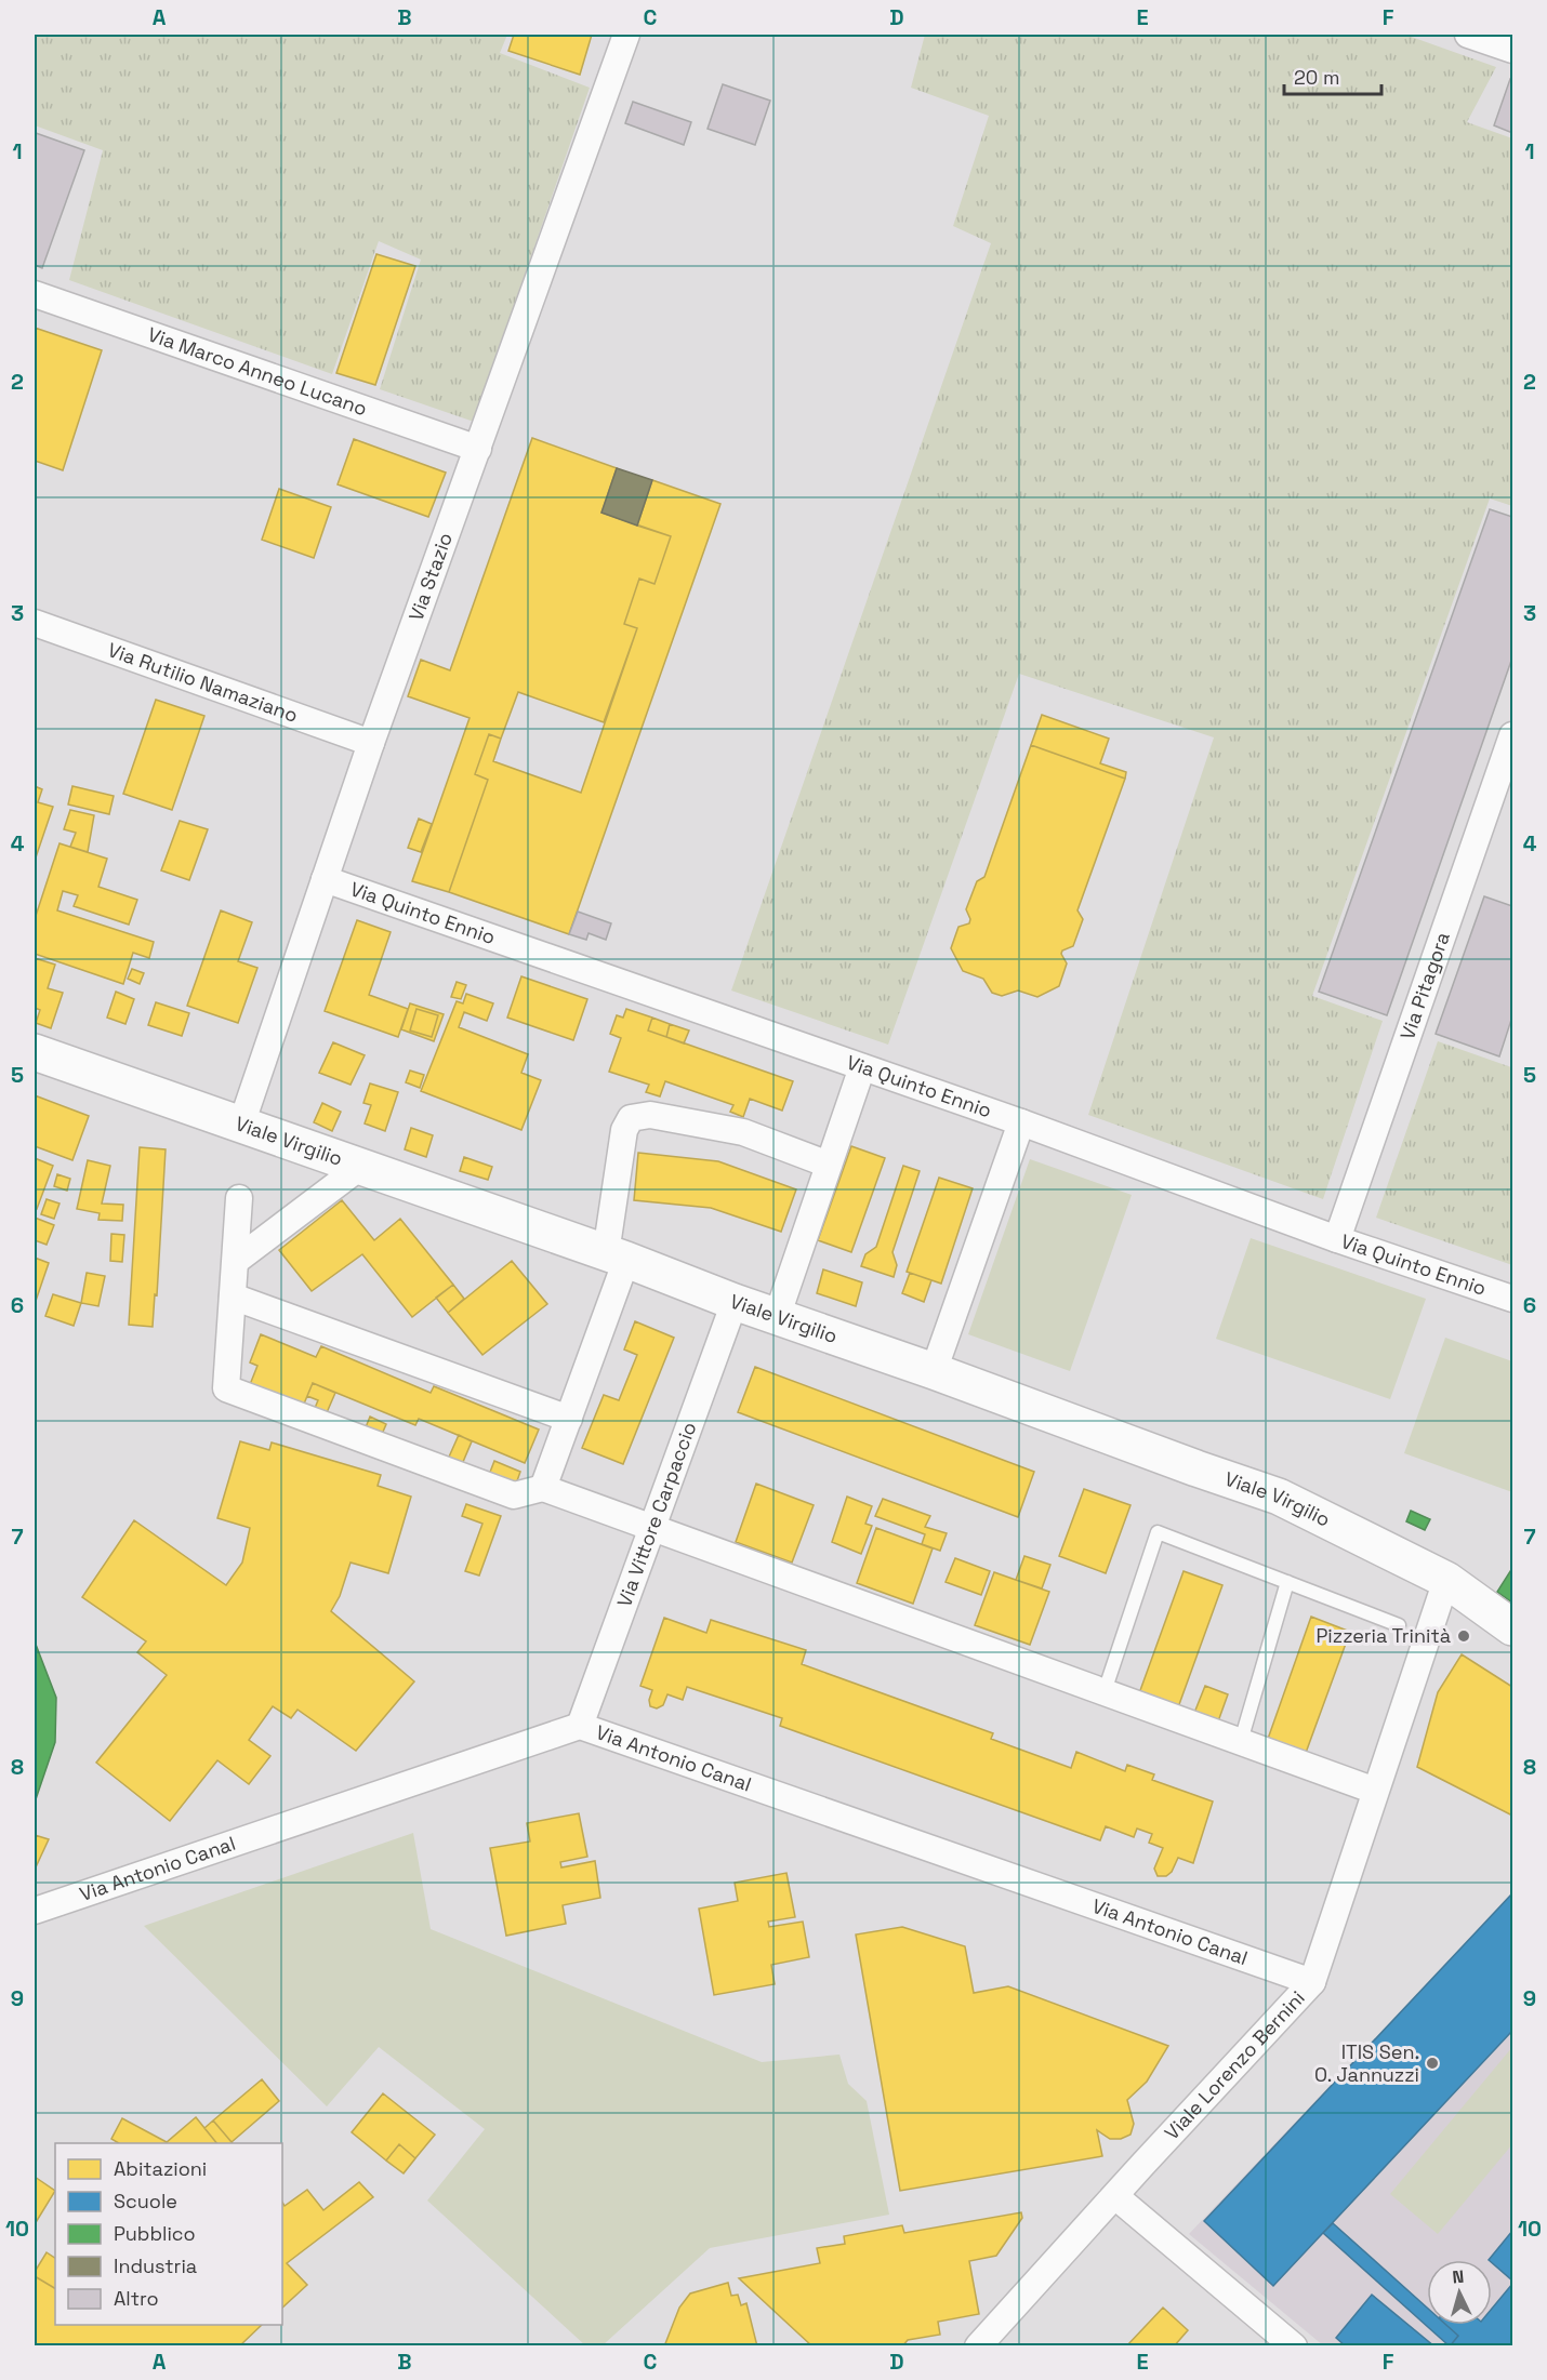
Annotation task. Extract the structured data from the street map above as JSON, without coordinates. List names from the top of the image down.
{
  "streets": {
    "street": [
      "Via Marco Anneo Lucano",
      "Via Stazio",
      "Via Rutilio Namaziano",
      "Via Quinto Ennio",
      "Via Pitagora",
      "Viale Virgilio",
      "Via Vittore Carpaccio",
      "Via Antonio Canal",
      "Viale Lorenzo Bernini"
    ]
  },
  "crossings": [
    ["Via Marco Anneo Lucano", "Via Stazio"],
    ["Via Stazio", "Via Rutilio Namaziano"],
    ["Via Stazio", "Via Quinto Ennio"],
    ["Via Stazio", "Viale Virgilio"],
    ["Via Quinto Ennio", "Via Pitagora"],
    ["Viale Virgilio", "Via Vittore Carpaccio"],
    ["Viale Virgilio", "Viale Lorenzo Bernini"],
    ["Via Vittore Carpaccio", "Via Antonio Canal"],
    ["Via Antonio Canal", "Viale Lorenzo Bernini"]
  ],
  "places": ["Pizzeria Trinità", "ITIS Sen. O. Jannuzzi"],
  "legend": [
    "Abitazioni",
    "Scuole",
    "Pubblico",
    "Industria",
    "Altro"
  ],
  "scale_bar": "20 m",
  "north": "top",
  "grid": {
    "columns": [
      "A",
      "B",
      "C",
      "D",
      "E",
      "F"
    ],
    "rows": [
      "1",
      "2",
      "3",
      "4",
      "5",
      "6",
      "7",
      "8",
      "9",
      "10"
    ]
  }
}
